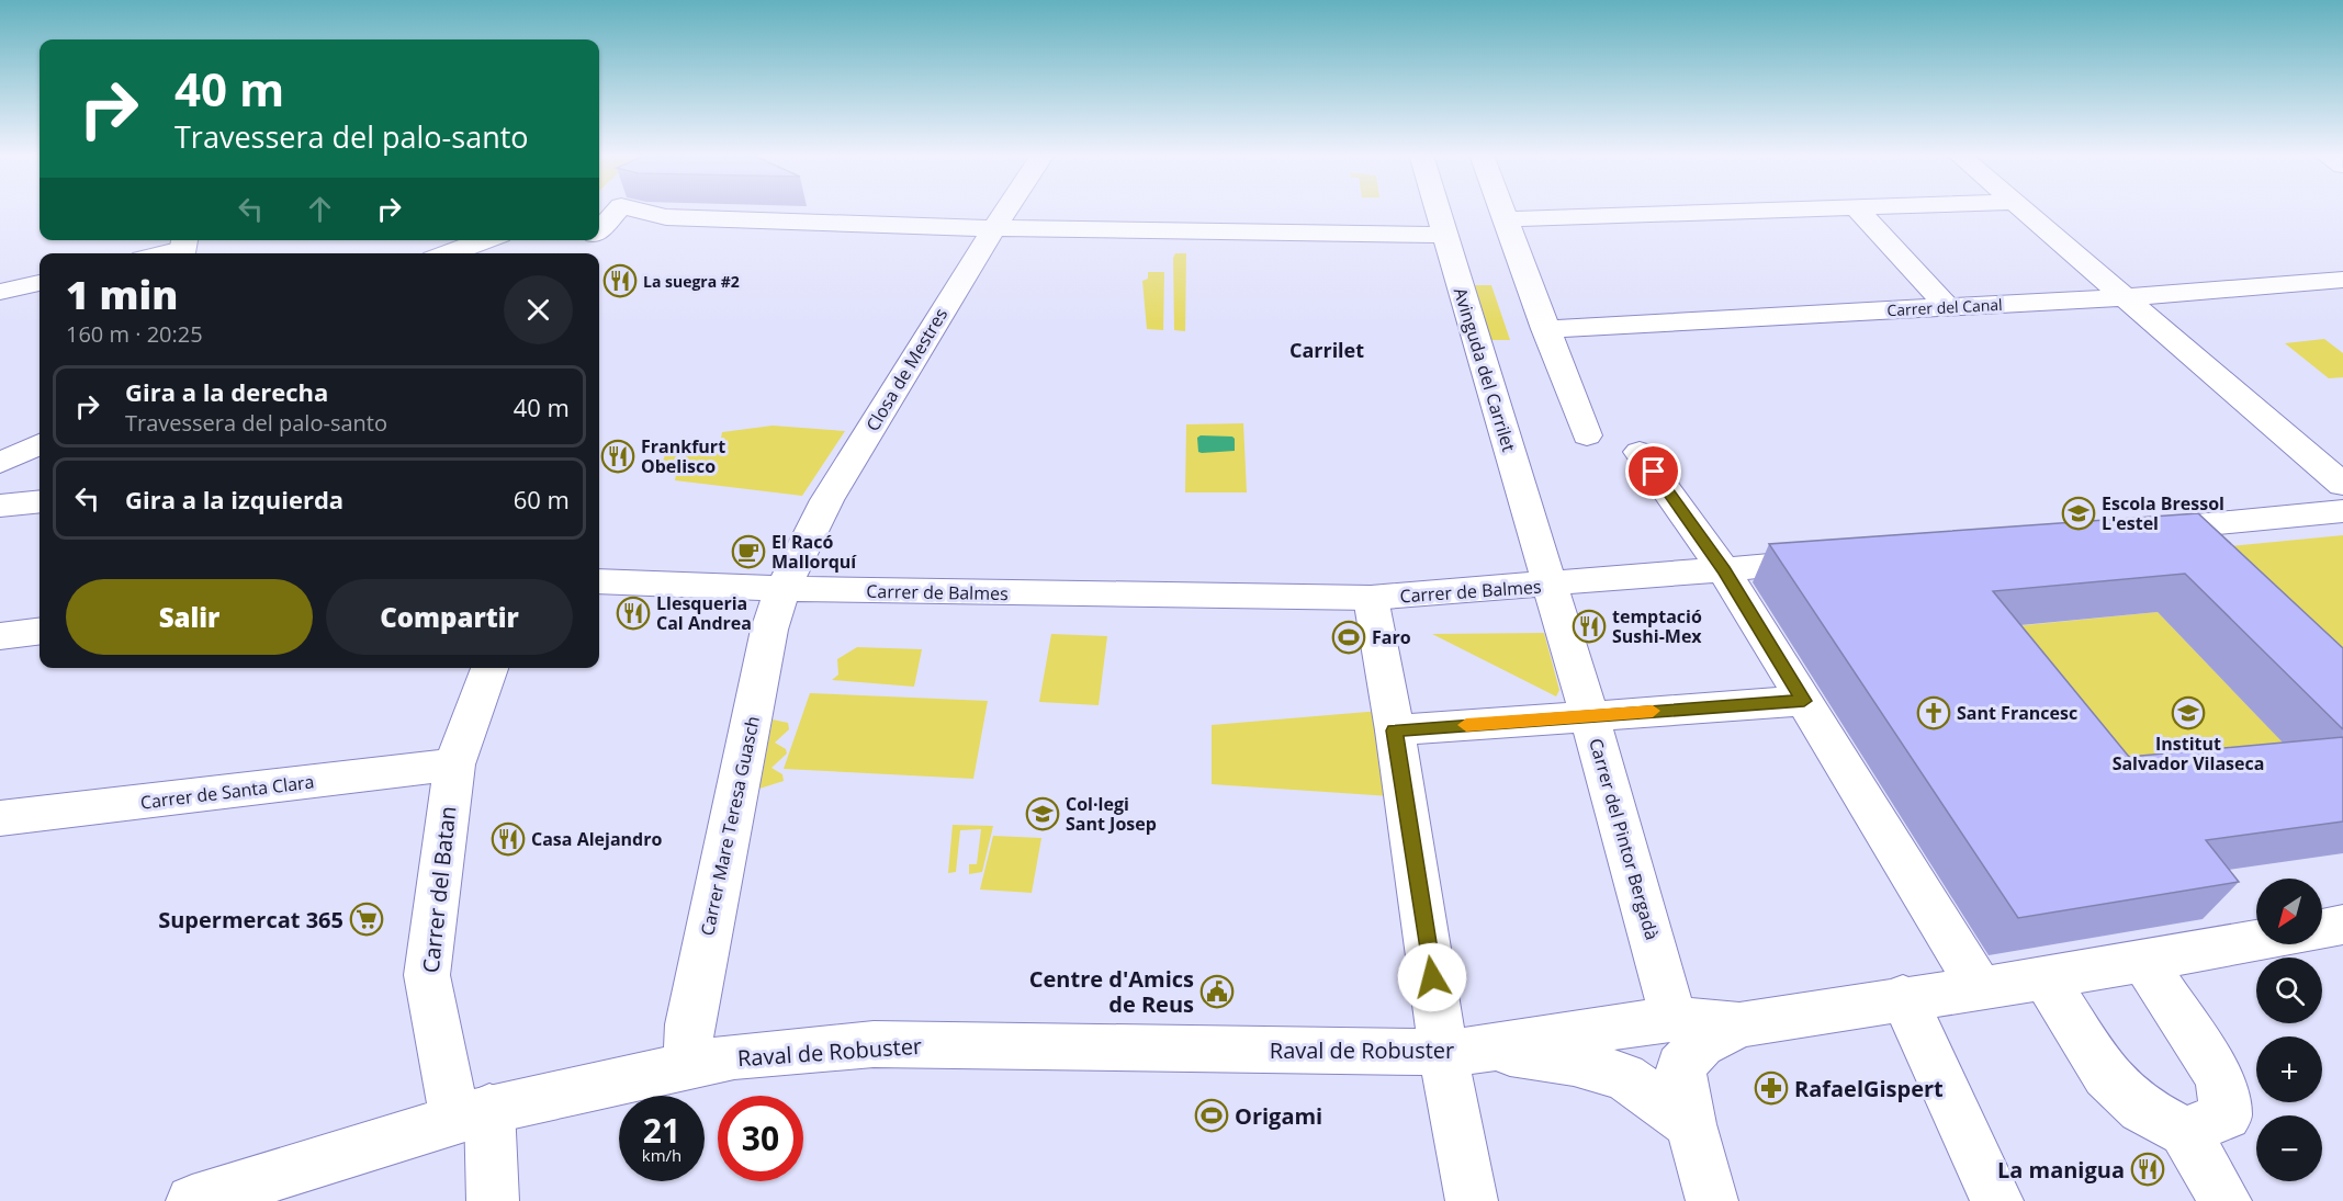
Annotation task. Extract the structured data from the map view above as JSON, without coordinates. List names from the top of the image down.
{
  "streets": {
    "street": [
      "Carrer del Canal",
      "Closa de Mestres",
      "Avinguda del Carrilet",
      "Carrer de Balmes",
      "Carrer de Santa Clara",
      "Carrer Mare Teresa Guasch",
      "Carrer del Pintor Bergadà",
      "Carrer del Batan",
      "Raval de Robuster"
    ]
  },
  "crossings": [
    ["Closa de Mestres", "Carrer de Balmes"],
    ["Closa de Mestres", "Carrer Mare Teresa Guasch"],
    ["Avinguda del Carrilet", "Carrer de Balmes"],
    ["Avinguda del Carrilet", "Carrer del Pintor Bergadà"],
    ["Carrer de Balmes", "Carrer Mare Teresa Guasch"],
    ["Carrer de Balmes", "Carrer del Pintor Bergadà"],
    ["Carrer de Santa Clara", "Carrer del Batan"],
    ["Carrer Mare Teresa Guasch", "Raval de Robuster"],
    ["Carrer del Pintor Bergadà", "Raval de Robuster"],
    ["Carrer del Batan", "Raval de Robuster"]
  ],
  "districts": ["Carrilet"],
  "places": {
    "restaurant": [
      "La suegra #2",
      "Frankfurt Obelisco",
      "Llesqueria Cal Andrea",
      "temptació Sushi-Mex",
      "Casa Alejandro",
      "La manigua"
    ],
    "school or university": ["Escola Bressol L'estel", "Institut Salvador Vilaseca", "Col·legi Sant Josep"],
    "cafe": ["El Racó Mallorquí"],
    "sports": ["Faro", "Origami"],
    "church": ["Sant Francesc"],
    "supermarket": ["Supermercat 365"],
    "public building": ["Centre d'Amics de Reus"],
    "pharmacy": ["RafaelGispert"]
  },
  "north": "bottom left",
  "page": {
    "turn": ["40 m", "Travessera del palo-santo"],
    "heading": ["1 min", "160 m · 20:25"],
    "list": [
      {
        "name": "Gira a la derecha",
        "note": "Travessera del palo-santo",
        "value": "40 m"
      },
      {
        "name": "Gira a la izquierda",
        "value": "60 m"
      }
    ],
    "buttons": ["Salir", "Compartir"],
    "map_buttons": ["+", "−"],
    "speed": "21 km/h",
    "limit": "30"
  }
}
